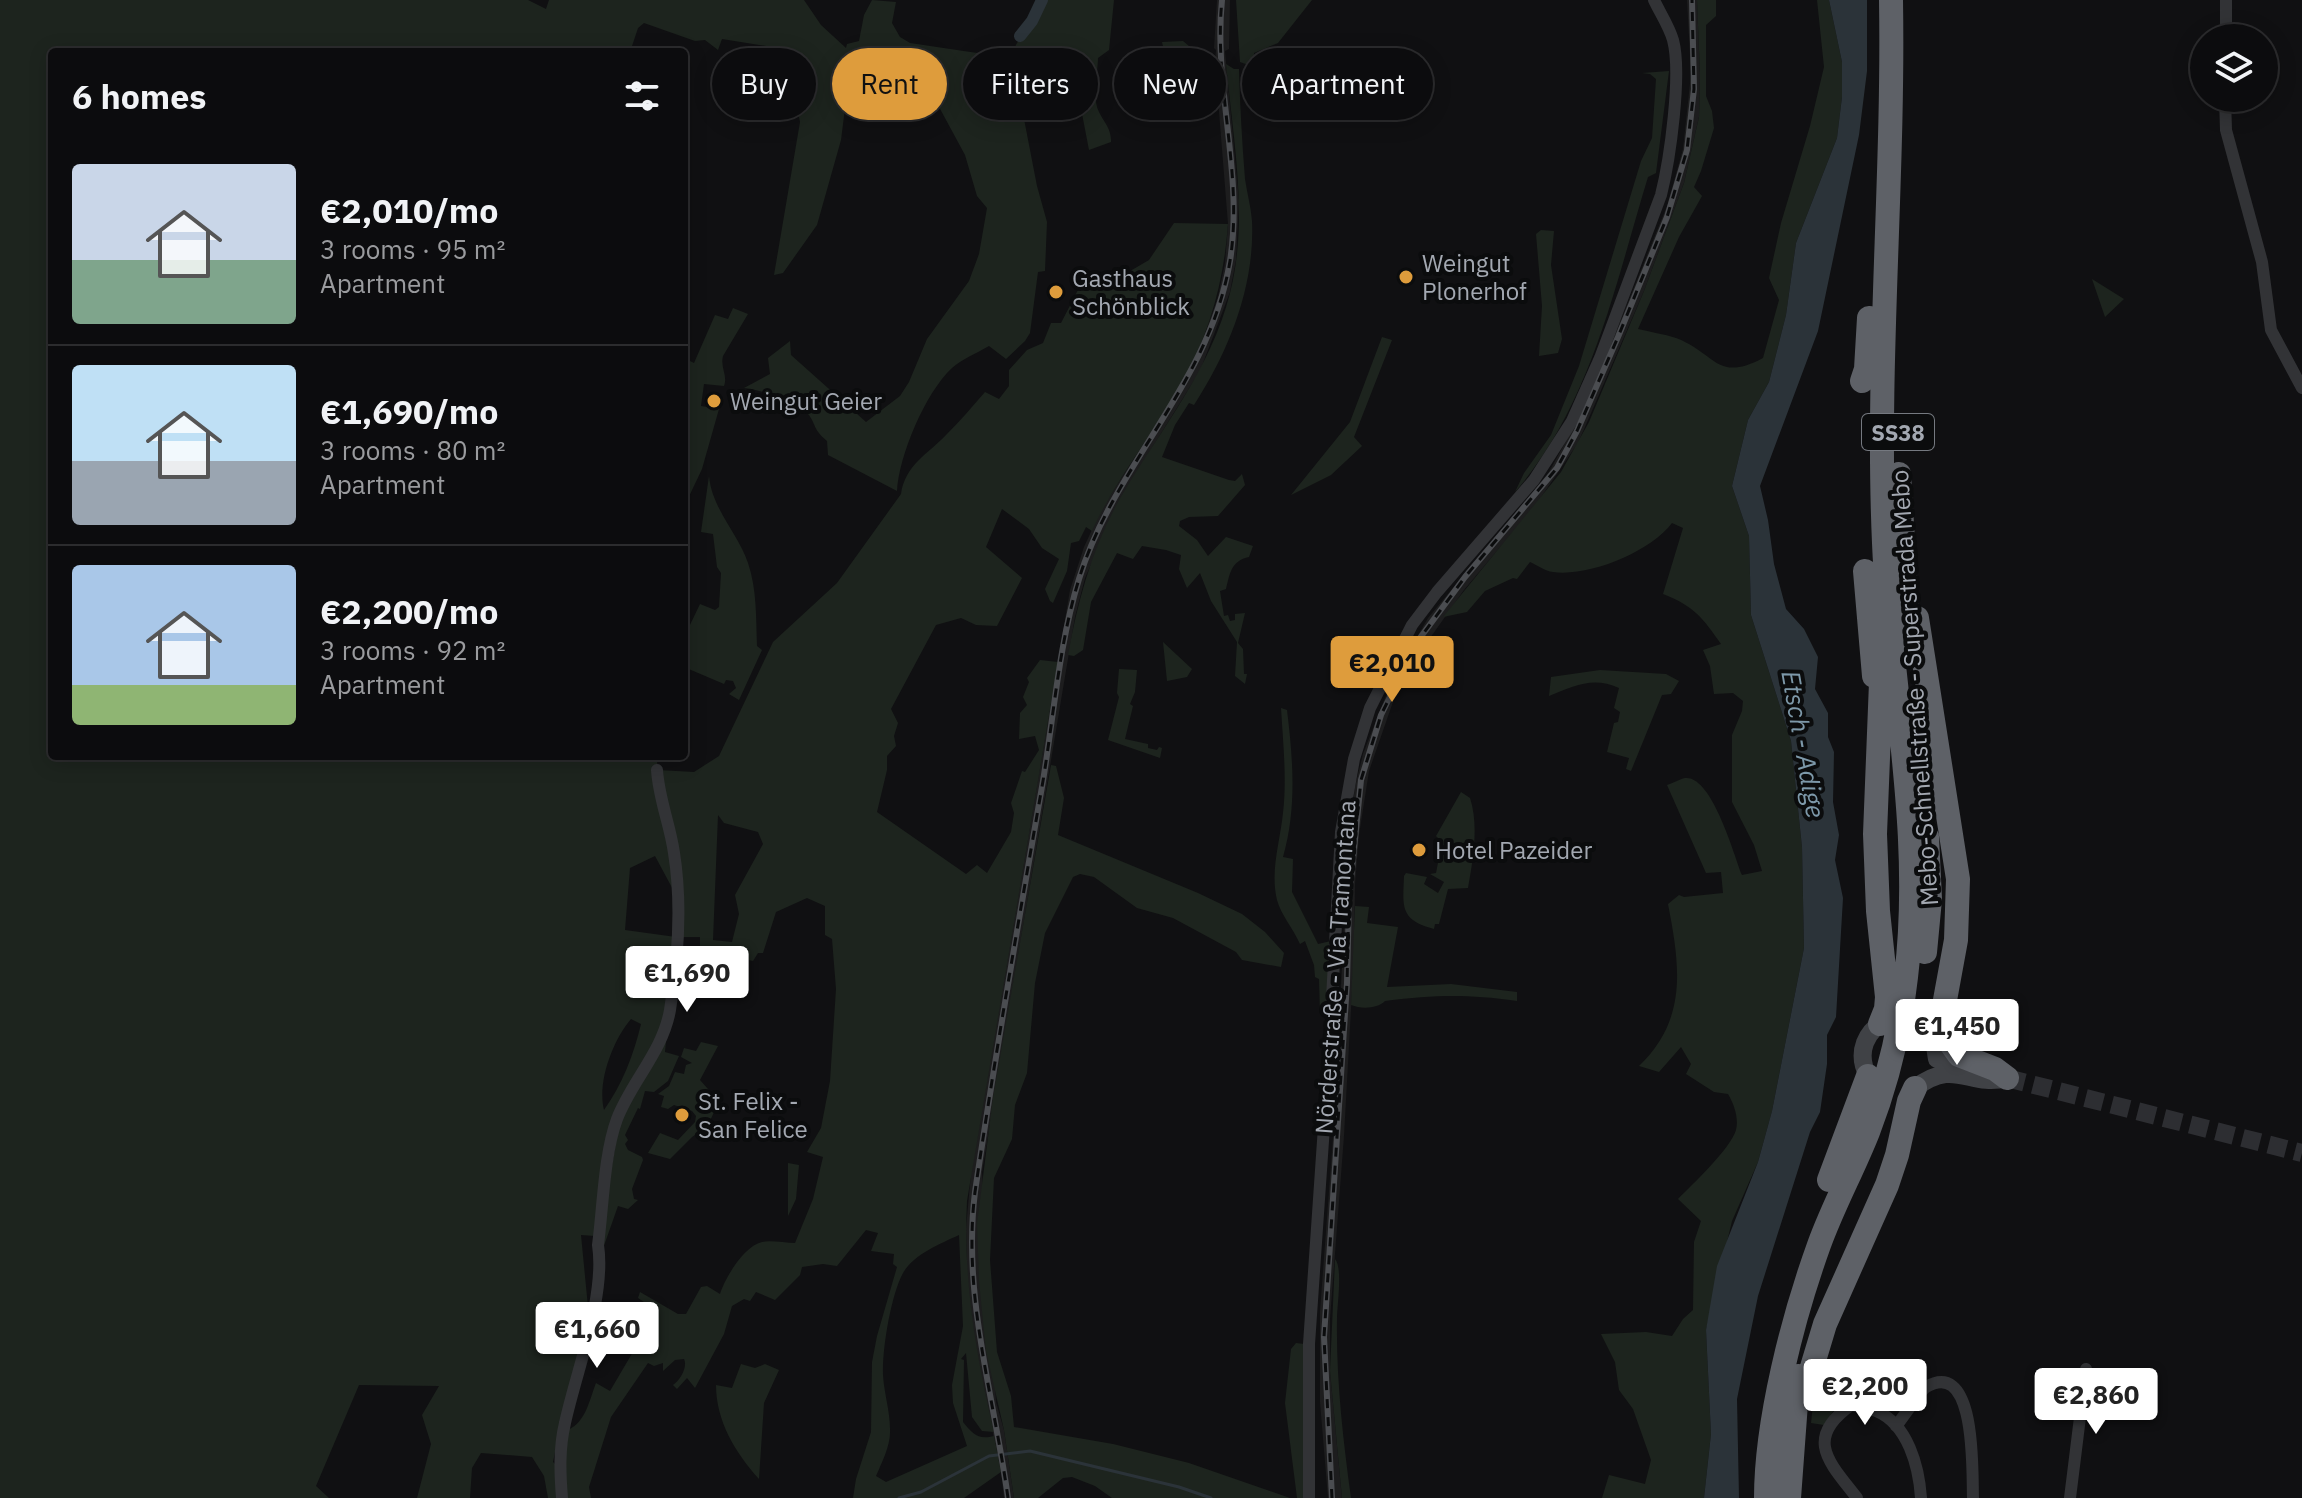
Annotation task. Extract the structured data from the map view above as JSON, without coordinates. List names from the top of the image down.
{
  "streets": {
    "highway": ["SS38", "Mebo-Schnellstraße - Superstrada Mebo"],
    "street": ["Nörderstraße - Via Tramontana"]
  },
  "crossings": [
    ["SS38", "Mebo-Schnellstraße - Superstrada Mebo"]
  ],
  "water": ["Etsch - Adige"],
  "places": [
    "Weingut Plonerhof",
    "Gasthaus Schönblick",
    "Weingut Geier",
    "Hotel Pazeider",
    "St. Felix - San Felice"
  ],
  "page": {
    "chip": [
      "Buy",
      "Rent",
      "Filters",
      "New",
      "Apartment"
    ],
    "heading": "6 homes",
    "list": [
      {
        "name": "€2,010/mo",
        "note": "3 rooms · 95 m² · Apartment"
      },
      {
        "name": "€1,690/mo",
        "note": "3 rooms · 80 m² · Apartment"
      },
      {
        "name": "€2,200/mo",
        "note": "3 rooms · 92 m² · Apartment"
      }
    ],
    "price": [
      "€2,010",
      "€1,690",
      "€1,450",
      "€1,660",
      "€2,200",
      "€2,860"
    ]
  }
}
